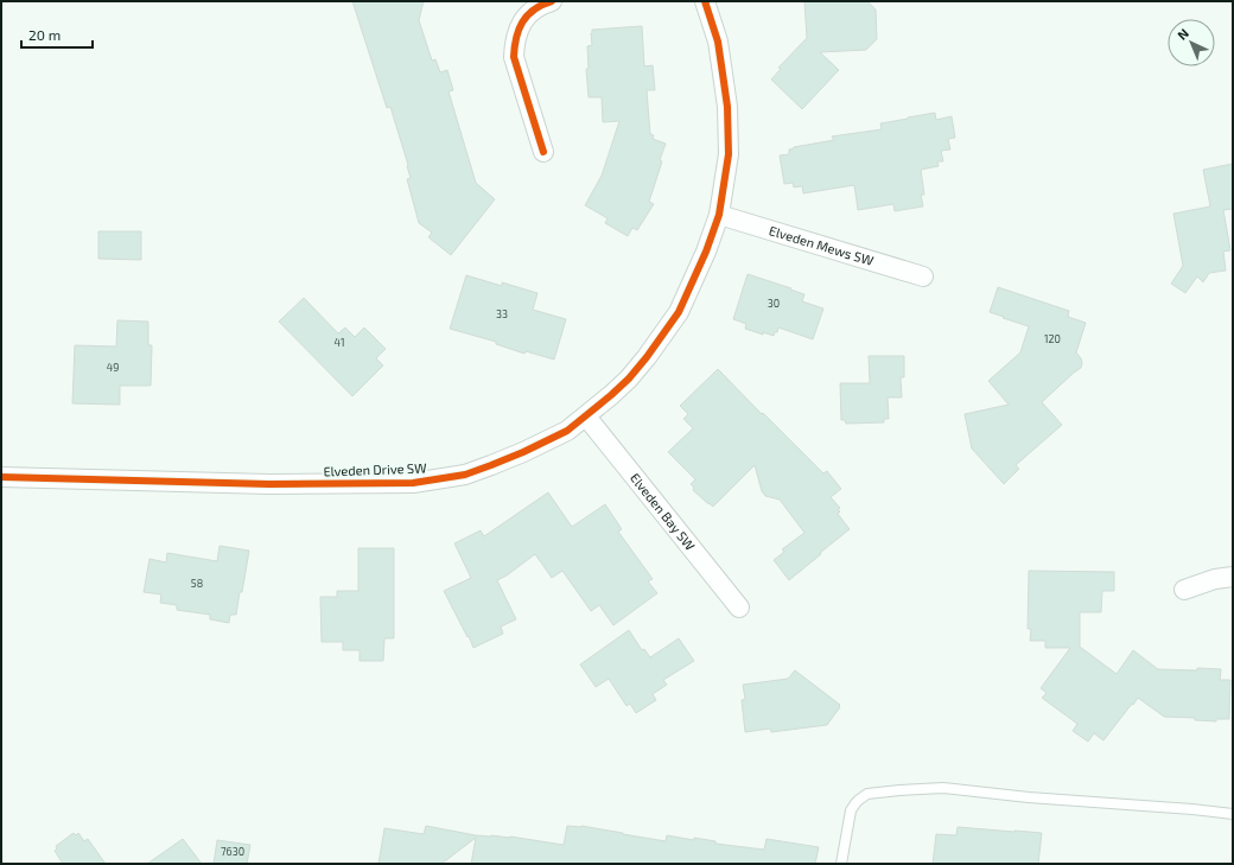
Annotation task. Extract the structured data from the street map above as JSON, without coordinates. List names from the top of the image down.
{
  "streets": {
    "street": ["Elveden Mews SW", "Elveden Drive SW", "Elveden Bay SW"]
  },
  "crossings": [
    ["Elveden Mews SW", "Elveden Drive SW"],
    ["Elveden Drive SW", "Elveden Bay SW"]
  ],
  "house_numbers": [
    "30",
    "33",
    "120",
    "41",
    "49",
    "58",
    "7630"
  ],
  "scale_bar": "20 m",
  "north": "top left"
}
